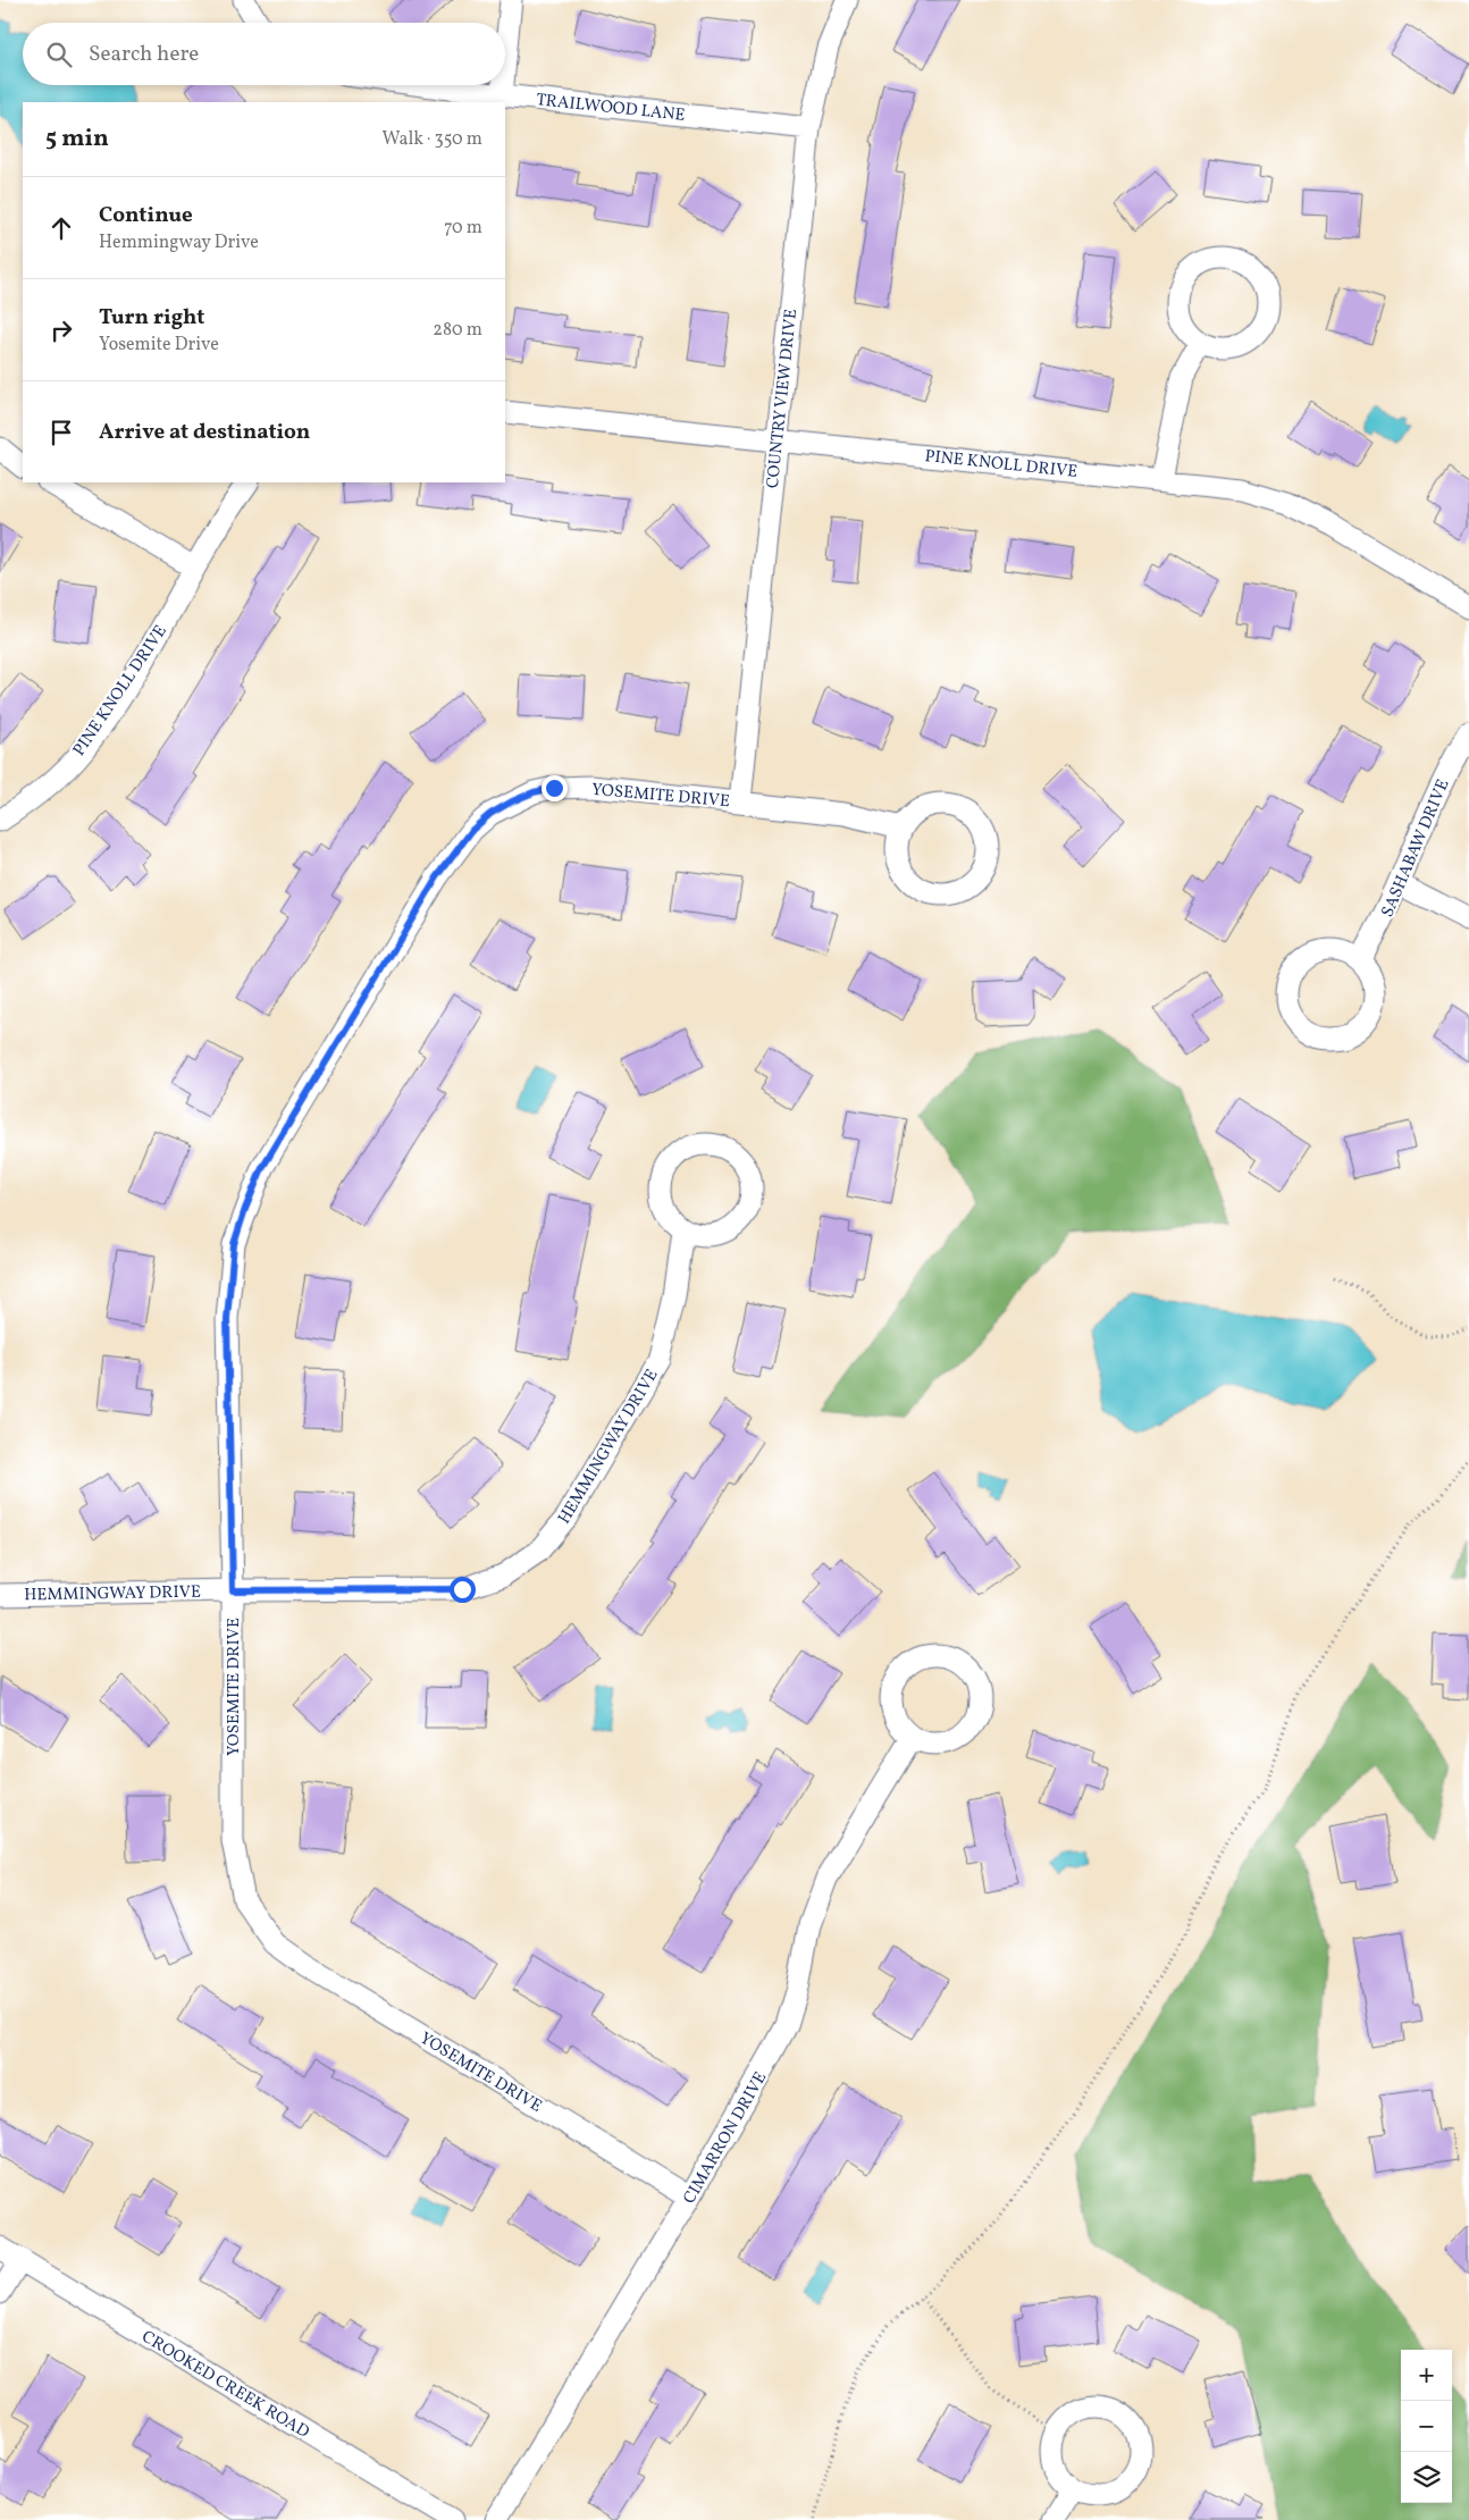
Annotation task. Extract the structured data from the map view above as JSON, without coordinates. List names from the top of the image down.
{
  "streets": {
    "street": [
      "TRAILWOOD LANE",
      "COUNTRY VIEW DRIVE",
      "PINE KNOLL DRIVE",
      "YOSEMITE DRIVE",
      "SASHABAW DRIVE",
      "HEMMINGWAY DRIVE",
      "CIMARRON DRIVE",
      "CROOKED CREEK ROAD"
    ]
  },
  "crossings": [
    ["TRAILWOOD LANE", "COUNTRY VIEW DRIVE"],
    ["COUNTRY VIEW DRIVE", "PINE KNOLL DRIVE"],
    ["COUNTRY VIEW DRIVE", "YOSEMITE DRIVE"],
    ["YOSEMITE DRIVE", "HEMMINGWAY DRIVE"],
    ["YOSEMITE DRIVE", "CIMARRON DRIVE"]
  ],
  "page": {
    "search": "Search here",
    "heading": ["5 min", "Walk · 350 m"],
    "list": [
      ["Continue", "Hemmingway Drive", "70 m"],
      ["Turn right", "Yosemite Drive", "280 m"],
      "Arrive at destination"
    ],
    "map_buttons": ["+", "−"]
  }
}
